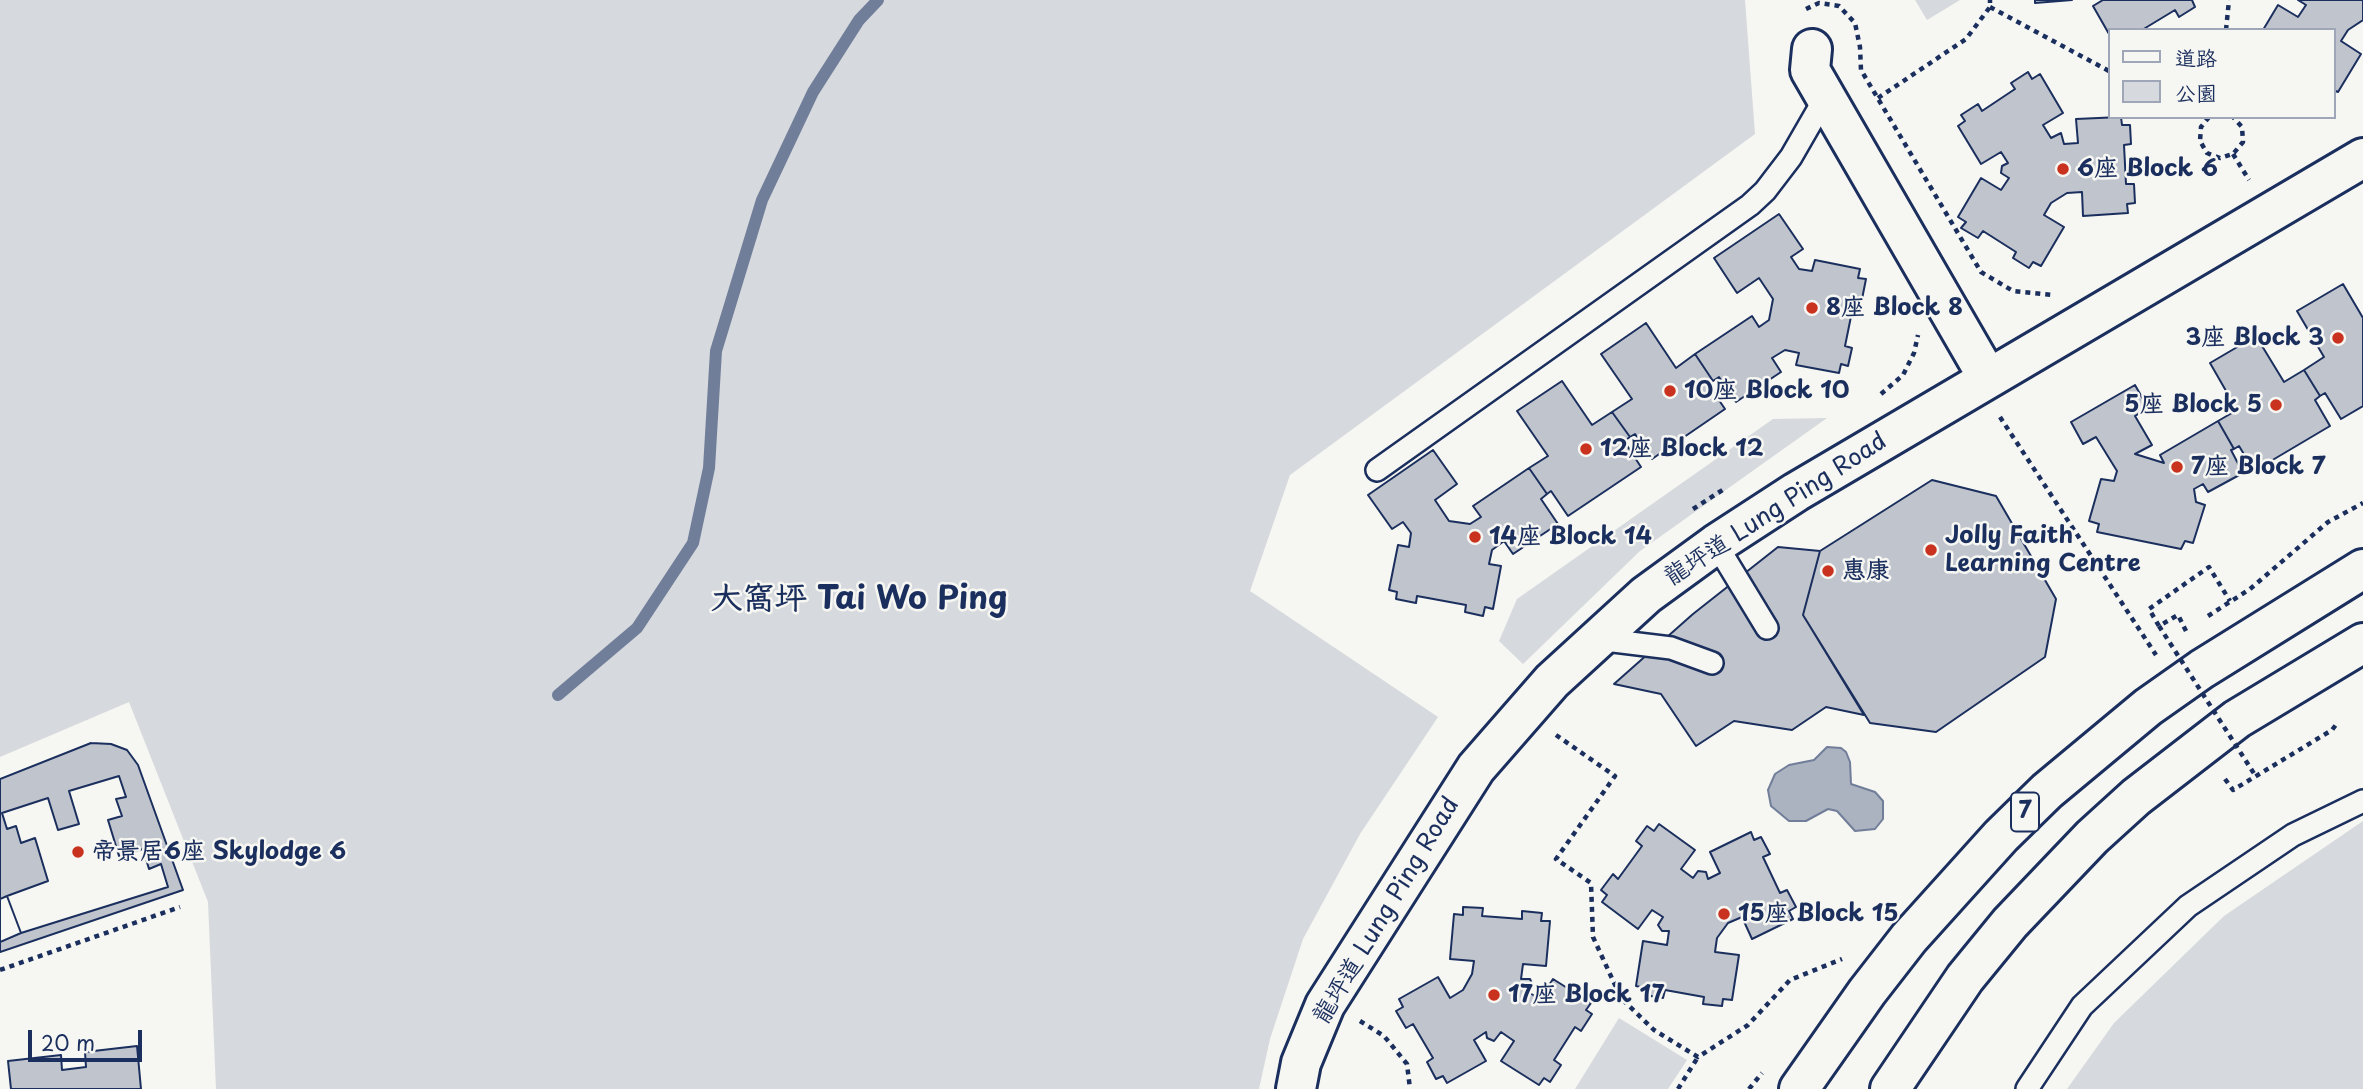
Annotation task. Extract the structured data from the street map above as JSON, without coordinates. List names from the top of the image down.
{
  "streets": {
    "main road": ["龍坪道 Lung Ping Road", "7"]
  },
  "districts": ["大窩坪 Tai Wo Ping"],
  "places": [
    "6座 Block 6",
    "8座 Block 8",
    "3座 Block 3",
    "10座 Block 10",
    "5座 Block 5",
    "12座 Block 12",
    "7座 Block 7",
    "14座 Block 14",
    "Jolly Faith Learning Centre",
    "惠康",
    "帝景居6座 Skylodge 6",
    "15座 Block 15",
    "17座 Block 17"
  ],
  "legend": ["道路", "公園"],
  "scale_bar": "20 m"
}
